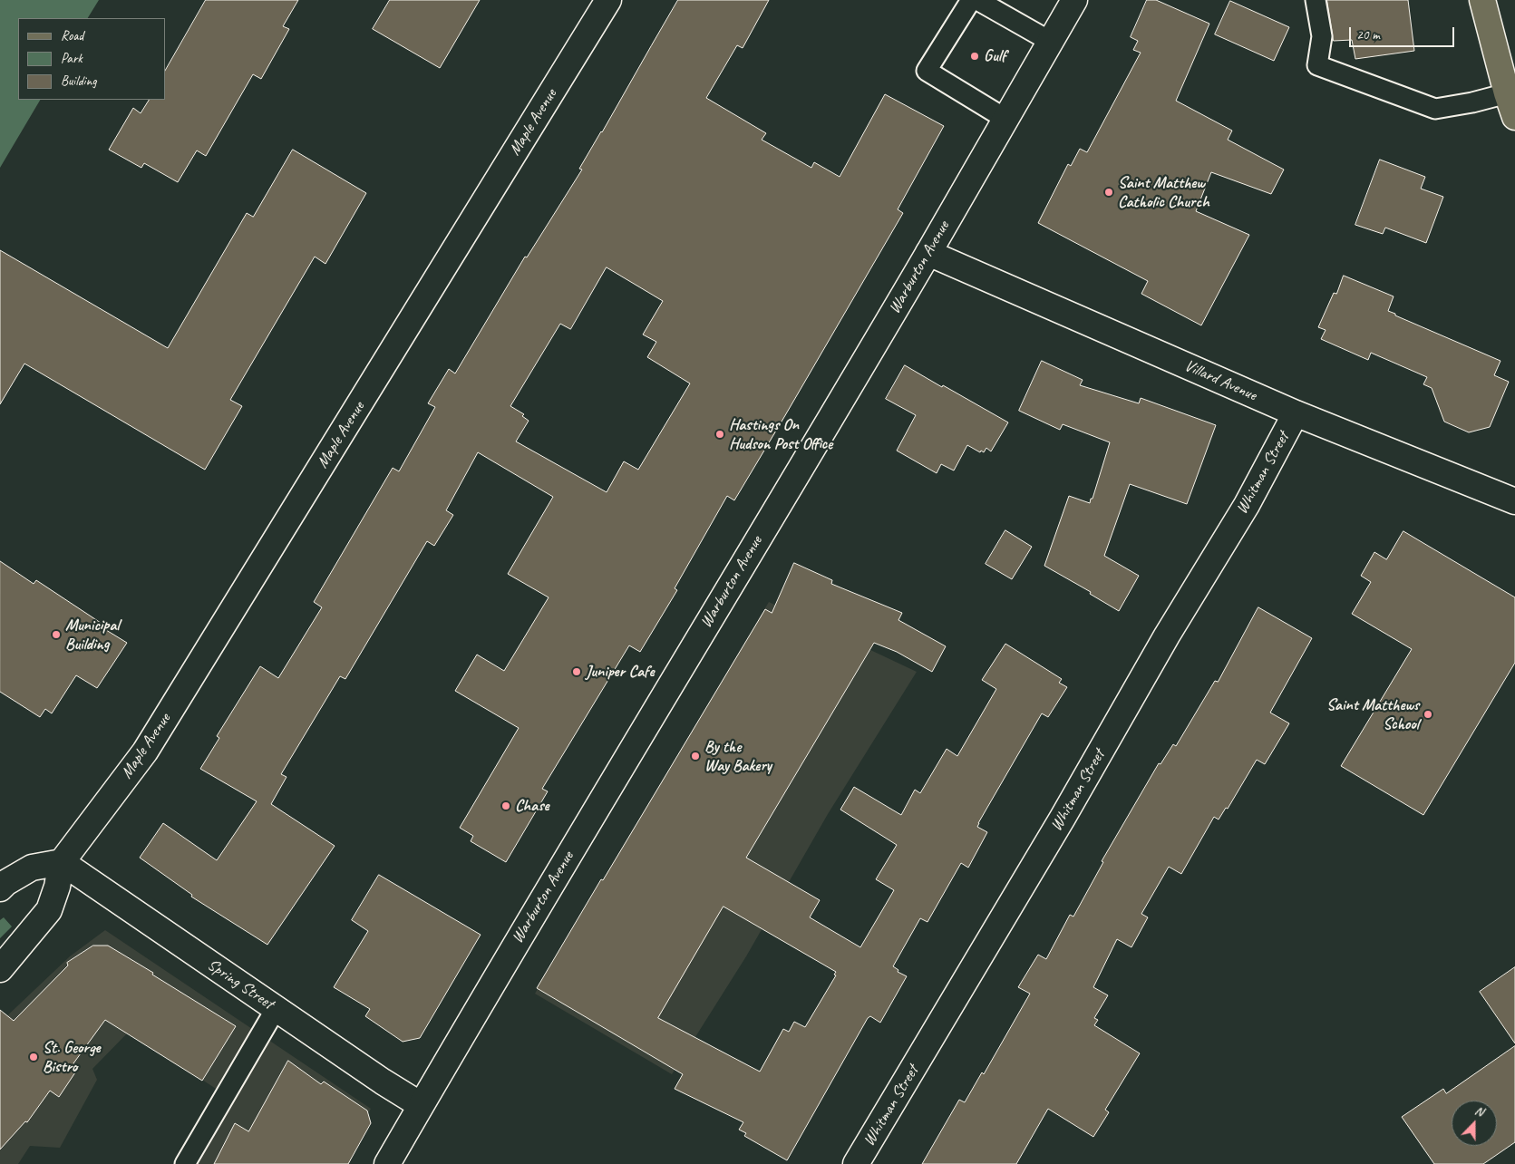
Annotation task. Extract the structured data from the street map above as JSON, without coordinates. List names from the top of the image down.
{
  "streets": {
    "street": [
      "Maple Avenue",
      "Warburton Avenue",
      "Villard Avenue",
      "Whitman Street",
      "Spring Street"
    ]
  },
  "crossings": [
    ["Maple Avenue", "Spring Street"],
    ["Warburton Avenue", "Villard Avenue"],
    ["Warburton Avenue", "Spring Street"],
    ["Villard Avenue", "Whitman Street"]
  ],
  "places": [
    "Gulf",
    "Saint Matthew Catholic Church",
    "Hastings On Hudson Post Office",
    "Municipal Building",
    "Juniper Cafe",
    "Saint Matthews School",
    "By the Way Bakery",
    "Chase",
    "St. George Bistro"
  ],
  "legend": ["Road", "Park", "Building"],
  "scale_bar": "20 m",
  "north": "top"
}
